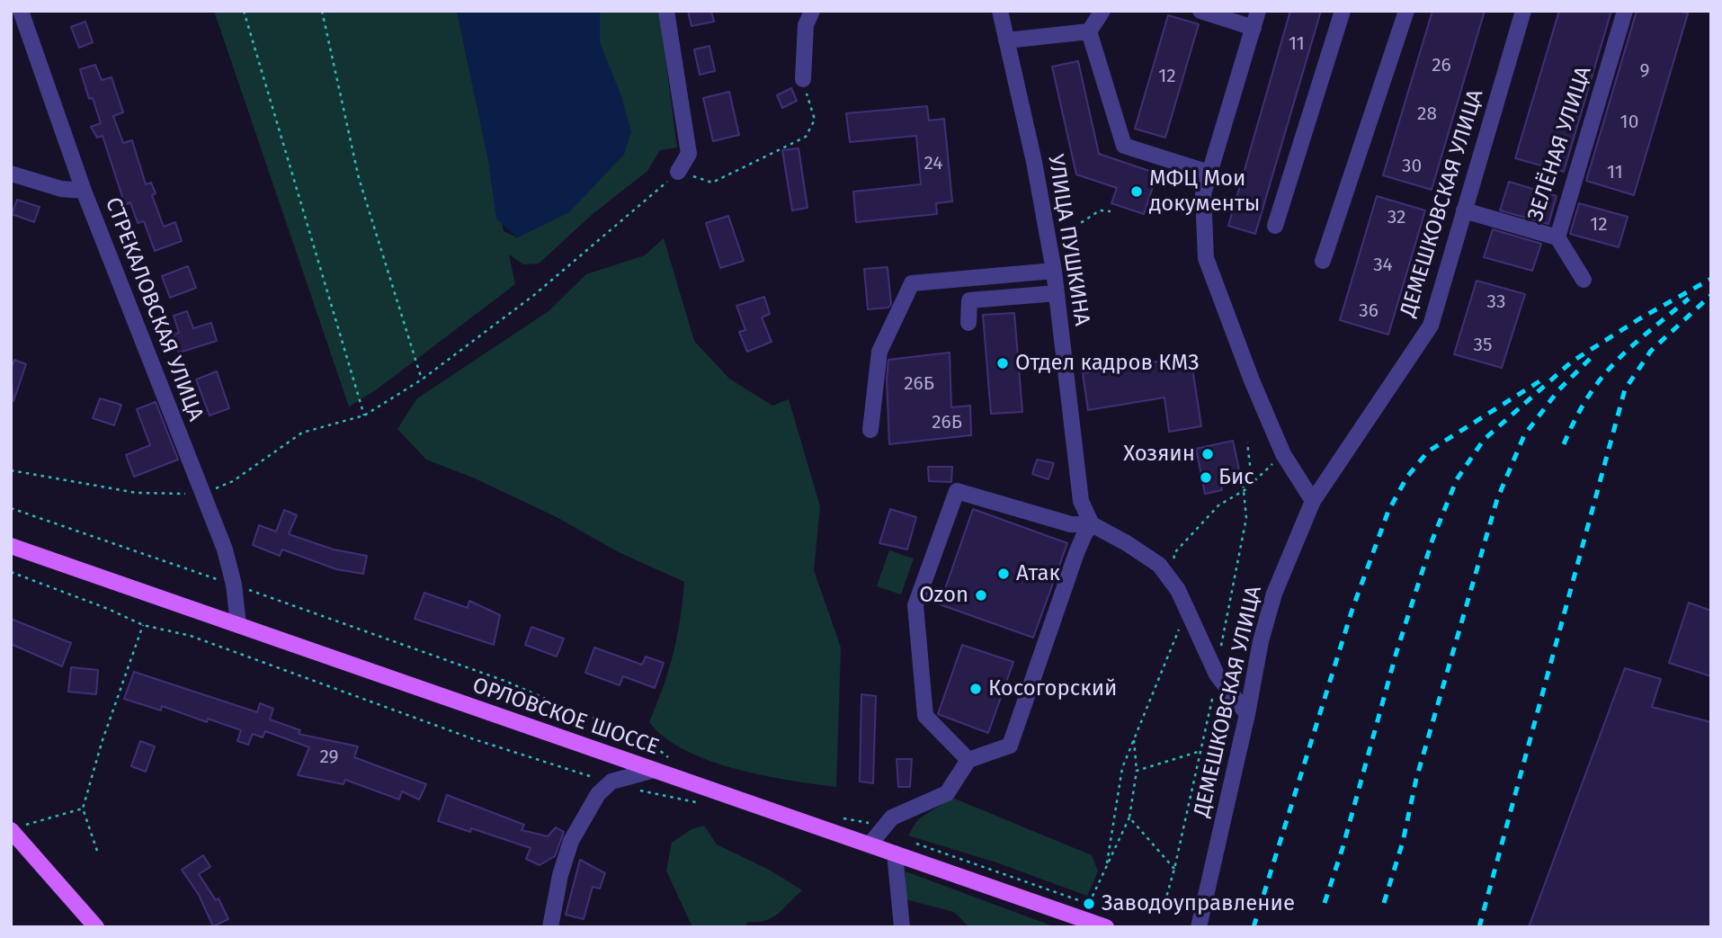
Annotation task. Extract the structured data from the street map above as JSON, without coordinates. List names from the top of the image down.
{
  "streets": {
    "main road": ["ОРЛОВСКОЕ ШОССЕ"],
    "street": [
      "ЗЕЛЁНАЯ УЛИЦА",
      "ДЕМЕШКОВСКАЯ УЛИЦА",
      "УЛИЦА ПУШКИНА",
      "СТРЕКАЛОВСКАЯ УЛИЦА"
    ]
  },
  "crossings": [
    ["ЗЕЛЁНАЯ УЛИЦА", "ДЕМЕШКОВСКАЯ УЛИЦА"],
    ["СТРЕКАЛОВСКАЯ УЛИЦА", "ОРЛОВСКОЕ ШОССЕ"]
  ],
  "places": [
    "МФЦ Мои документы",
    "Отдел кадров КМЗ",
    "Хозяин",
    "Бис",
    "Атак",
    "Ozon",
    "Косогорский",
    "Заводоуправление"
  ],
  "house_numbers": [
    "11",
    "26",
    "9",
    "12",
    "28",
    "10",
    "24",
    "30",
    "11",
    "32",
    "12",
    "34",
    "33",
    "36",
    "35",
    "26Б",
    "26Б",
    "29"
  ]
}
